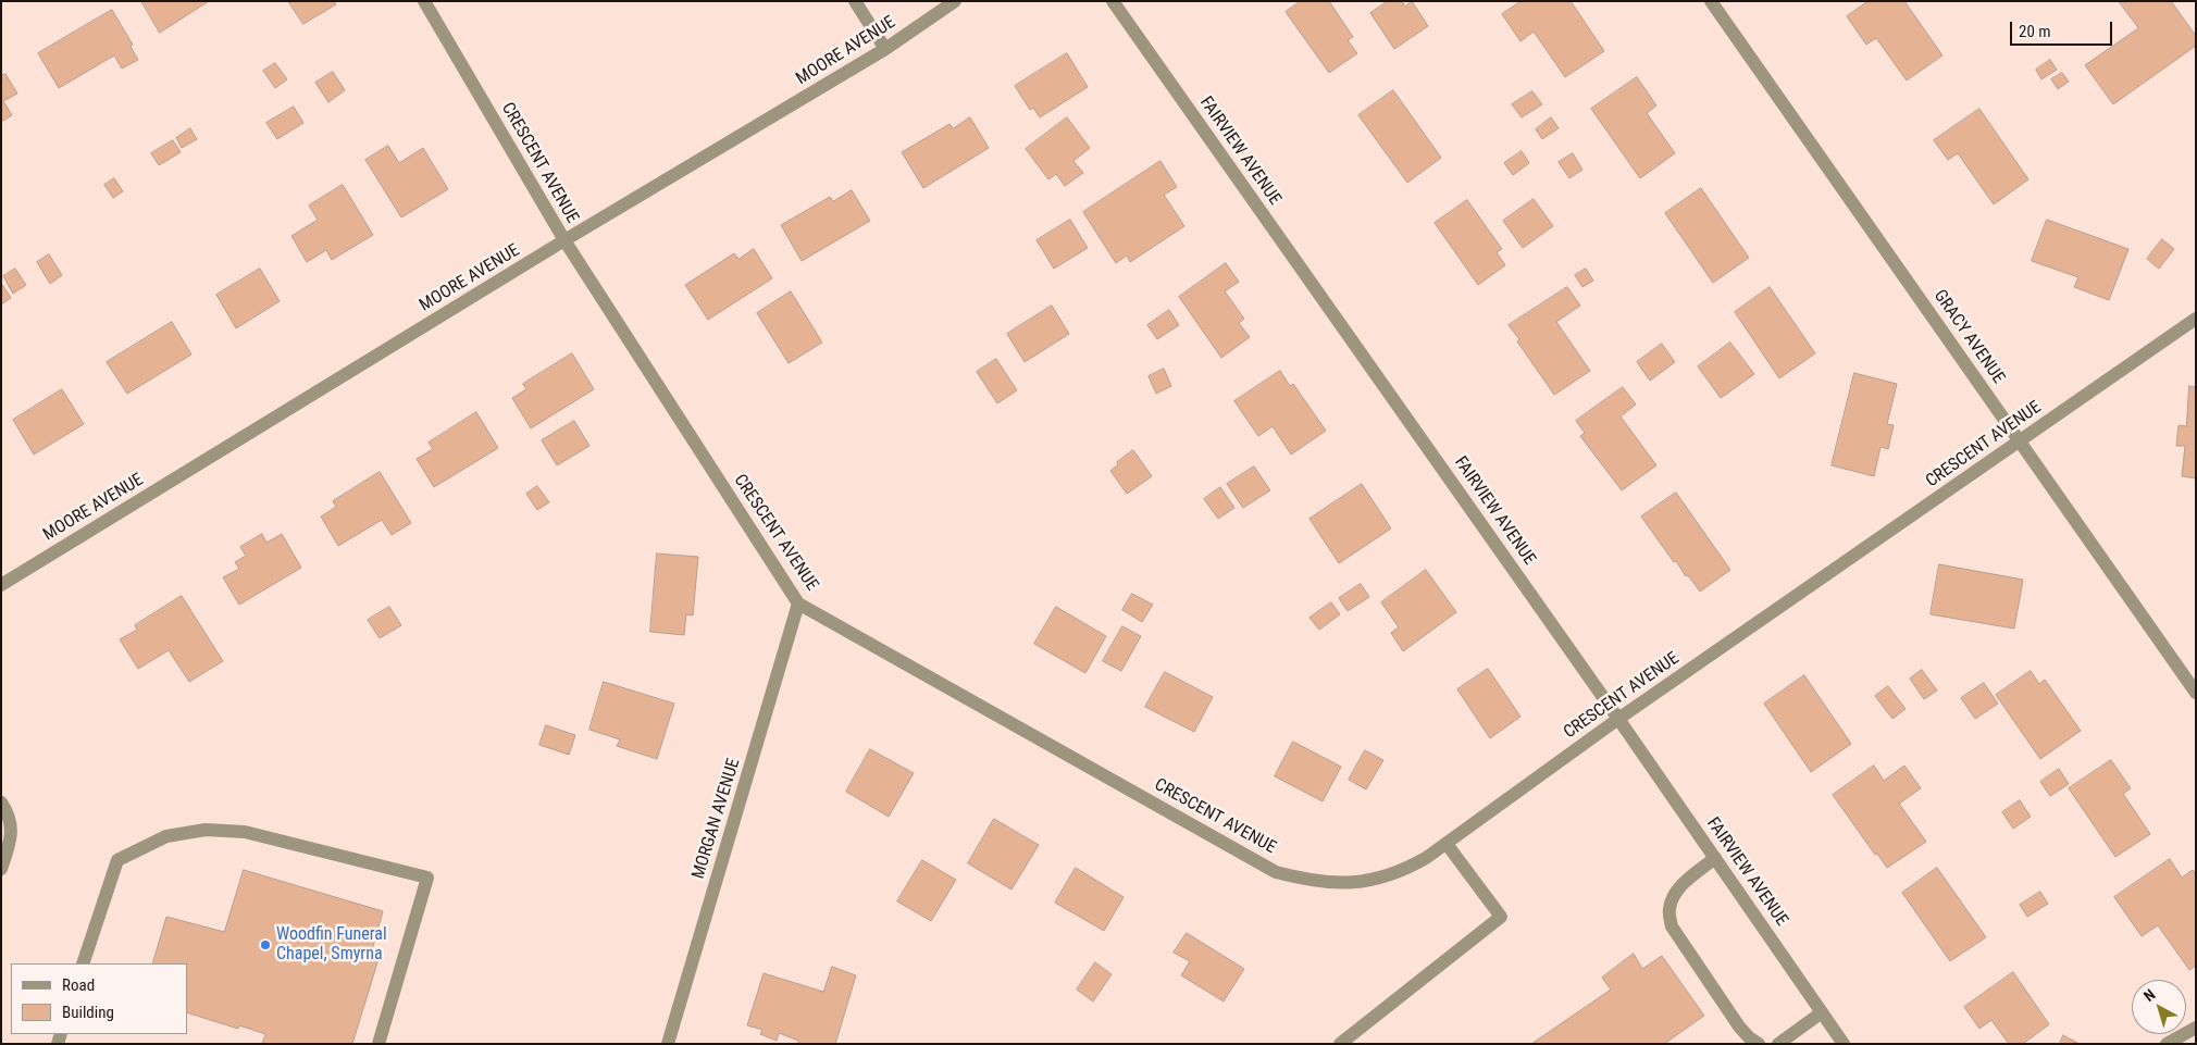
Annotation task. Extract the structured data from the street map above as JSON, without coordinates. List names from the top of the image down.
{
  "streets": {
    "street": [
      "MOORE AVENUE",
      "FAIRVIEW AVENUE",
      "CRESCENT AVENUE",
      "GRACY AVENUE",
      "MORGAN AVENUE"
    ]
  },
  "crossings": [
    ["MOORE AVENUE", "CRESCENT AVENUE"],
    ["FAIRVIEW AVENUE", "CRESCENT AVENUE"],
    ["CRESCENT AVENUE", "GRACY AVENUE"],
    ["CRESCENT AVENUE", "MORGAN AVENUE"]
  ],
  "places": ["Woodfin Funeral Chapel, Smyrna"],
  "legend": ["Road", "Building"],
  "scale_bar": "20 m",
  "north": "top left"
}
